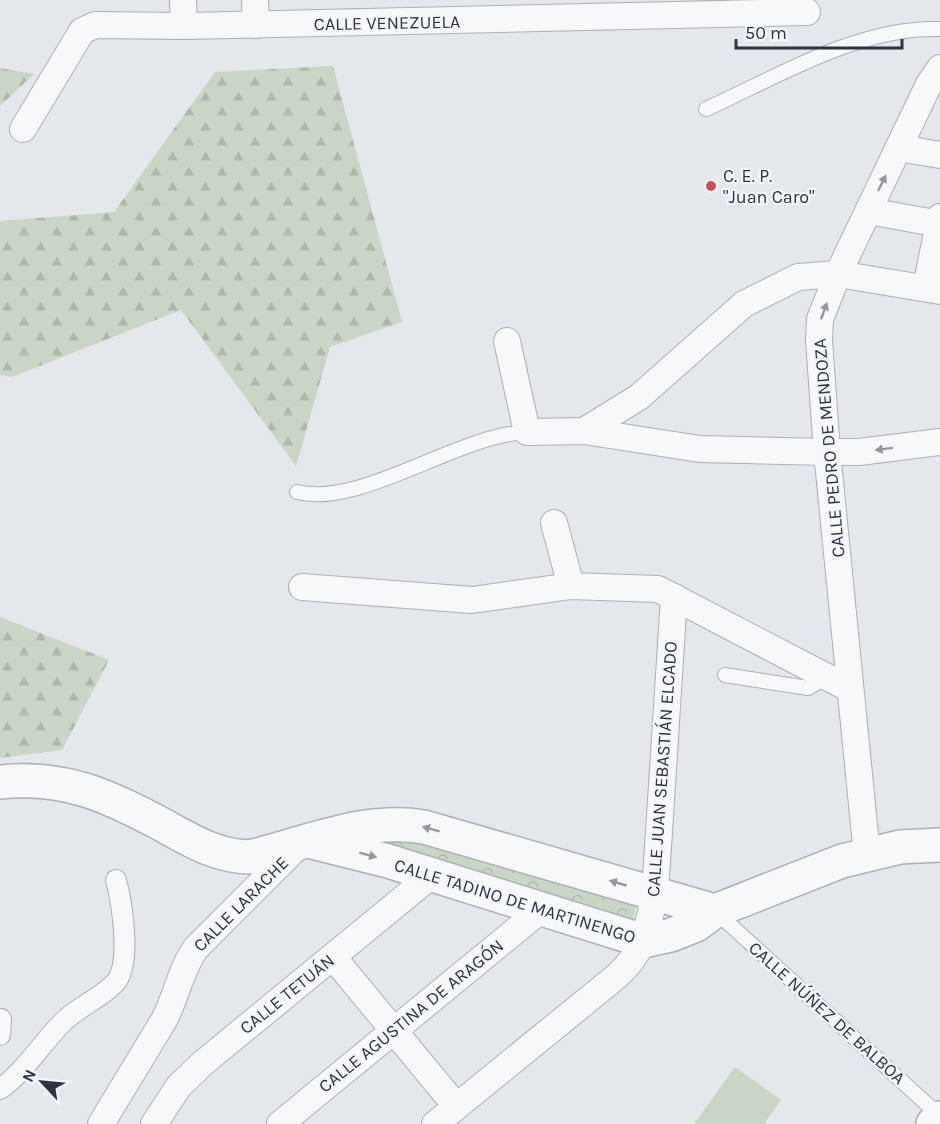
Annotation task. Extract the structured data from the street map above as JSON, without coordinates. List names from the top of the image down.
{
  "streets": {
    "street": [
      "CALLE VENEZUELA",
      "CALLE PEDRO DE MENDOZA",
      "CALLE JUAN SEBASTIÁN ELCADO",
      "CALLE TADINO DE MARTINENGO",
      "CALLE LARACHE",
      "CALLE TETUÁN",
      "CALLE AGUSTINA DE ARAGÓN"
    ],
    "lane": ["CALLE NÚÑEZ DE BALBOA"]
  },
  "crossings": [
    ["CALLE PEDRO DE MENDOZA", "CALLE TADINO DE MARTINENGO"],
    ["CALLE JUAN SEBASTIÁN ELCADO", "CALLE TADINO DE MARTINENGO"],
    ["CALLE TADINO DE MARTINENGO", "CALLE LARACHE"],
    ["CALLE TADINO DE MARTINENGO", "CALLE TETUÁN"],
    ["CALLE TADINO DE MARTINENGO", "CALLE NÚÑEZ DE BALBOA"],
    ["CALLE TADINO DE MARTINENGO", "CALLE AGUSTINA DE ARAGÓN"]
  ],
  "places": ["C. E. P. \"Juan Caro\""],
  "scale_bar": "50 m",
  "north": "top left"
}
